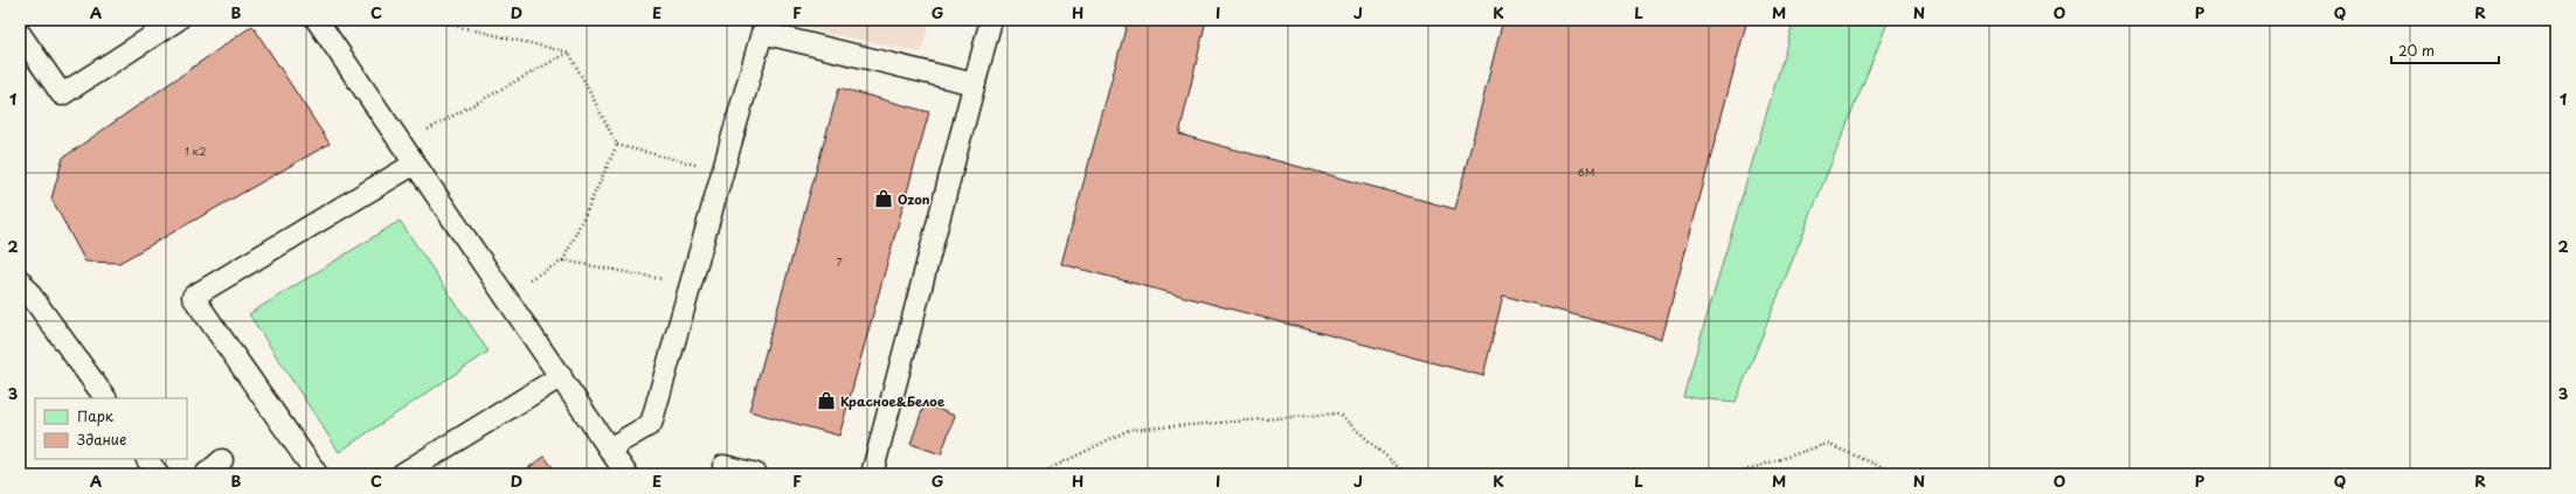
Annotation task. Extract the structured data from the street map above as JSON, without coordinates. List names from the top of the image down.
{
  "places": {
    "shop": ["Ozon", "Красное&Белое"]
  },
  "house_numbers": ["1 к2", "6М", "7"],
  "legend": ["Парк", "Здание"],
  "scale_bar": "20 m",
  "grid": {
    "columns": [
      "A",
      "B",
      "C",
      "D",
      "E",
      "F",
      "G",
      "H",
      "I",
      "J",
      "K",
      "L",
      "M",
      "N",
      "O",
      "P",
      "Q",
      "R"
    ],
    "rows": ["1", "2", "3"]
  }
}
